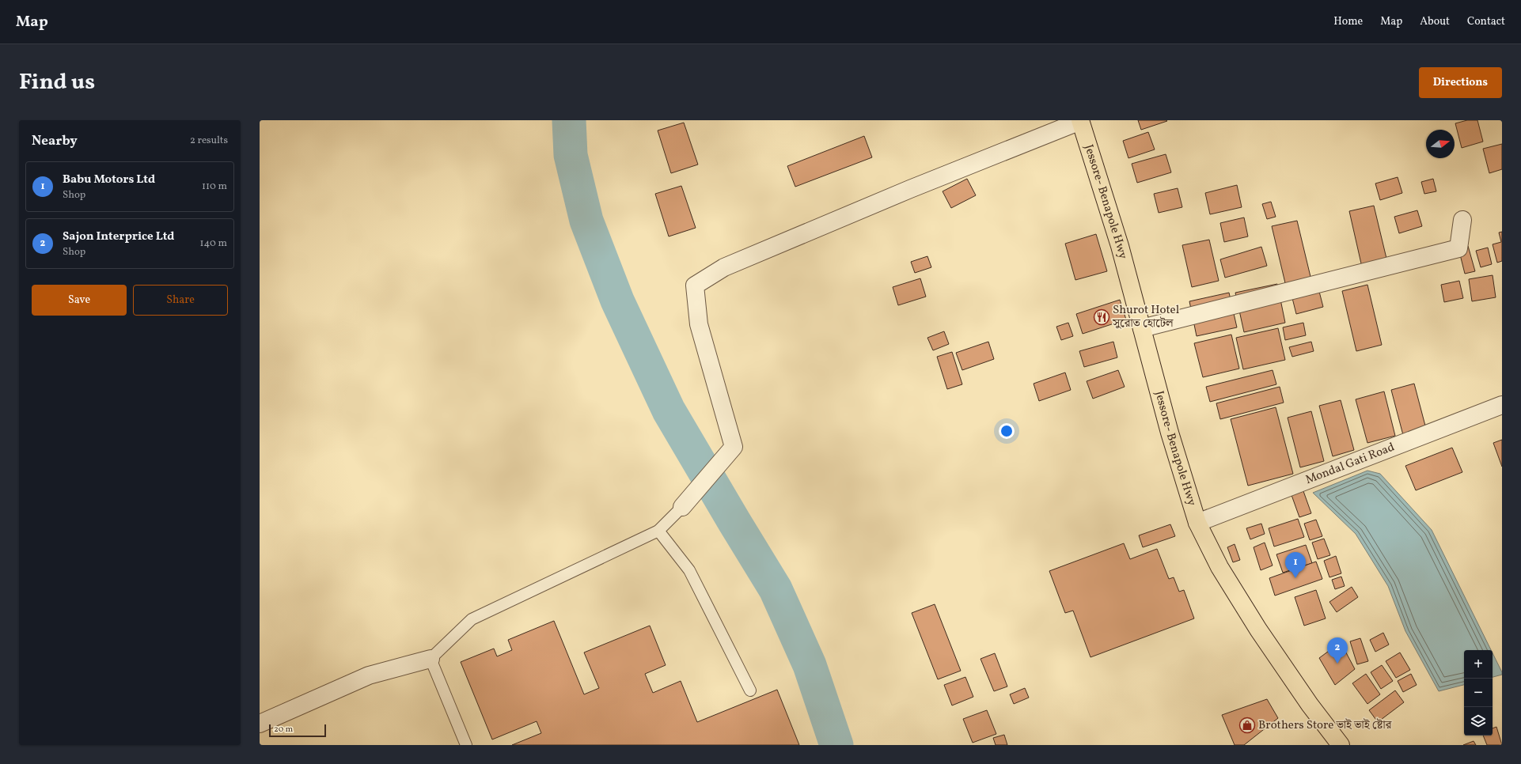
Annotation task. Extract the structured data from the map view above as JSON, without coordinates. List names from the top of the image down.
{
  "streets": {
    "highway": ["Jessore- Benapole Hwy"],
    "street": ["Mondal Gati Road"]
  },
  "crossings": [
    ["Jessore- Benapole Hwy", "Mondal Gati Road"]
  ],
  "places": {
    "restaurant": ["Shurot Hotel সুরোত হোটেল"],
    "shop": ["Brothers Store ভাই ভাই ষ্টোর"]
  },
  "scale_bar": "20 m",
  "north": "right",
  "page": {
    "header": "Map",
    "nav": [
      "Home",
      "Map",
      "About",
      "Contact"
    ],
    "title": "Find us",
    "buttons": [
      "Directions",
      ["Save", "Share"]
    ],
    "heading": ["Nearby", "2 results"],
    "list": [
      {
        "mark": "1",
        "name": "Babu Motors Ltd",
        "note": "Shop",
        "value": "110 m"
      },
      {
        "mark": "2",
        "name": "Sajon Interprice Ltd",
        "note": "Shop",
        "value": "140 m"
      }
    ],
    "pins": ["1", "2"],
    "map_buttons": ["+", "−"],
    "scale": "20 m"
  }
}
